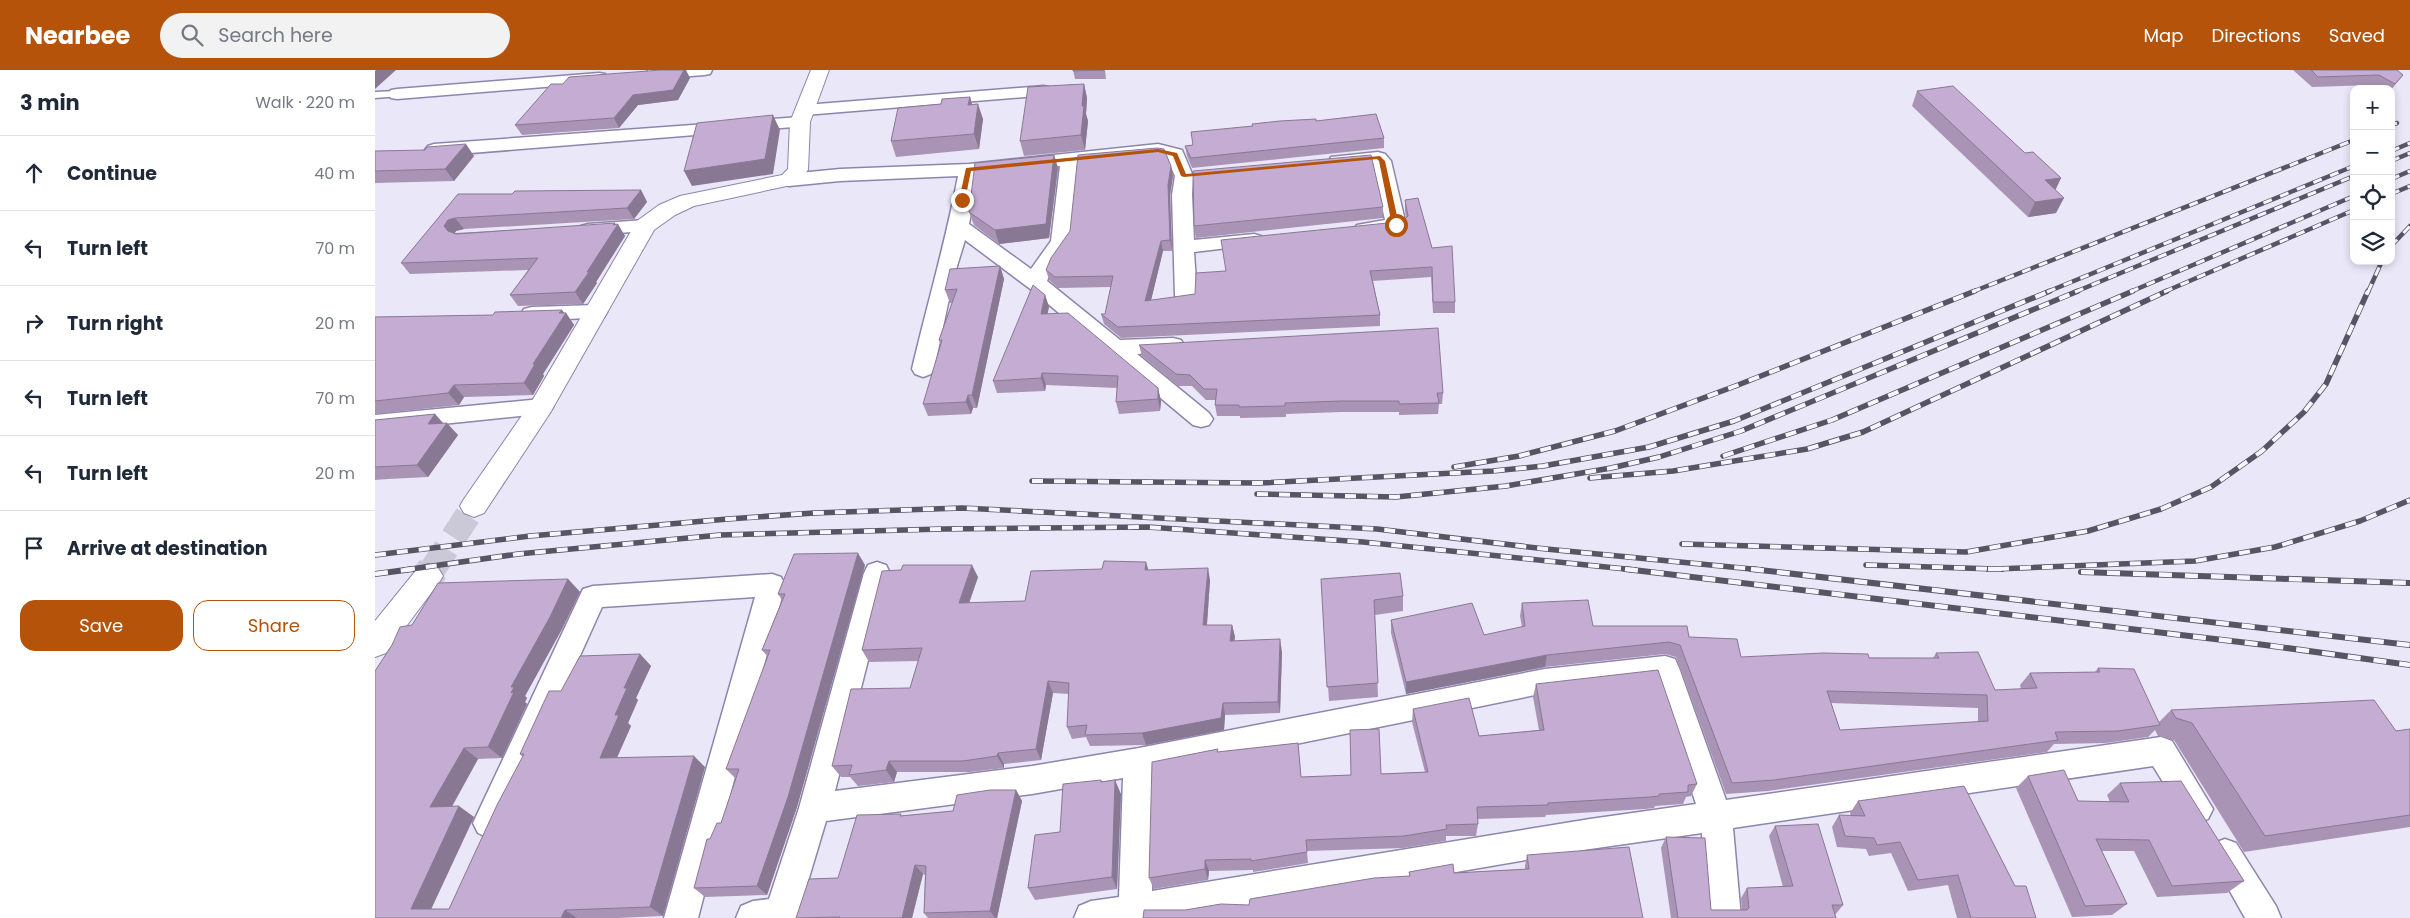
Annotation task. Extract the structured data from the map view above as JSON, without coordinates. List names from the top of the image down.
{
  "page": {
    "header": "Nearbee",
    "search": "Search here",
    "nav": ["Map", "Directions", "Saved"],
    "heading": ["3 min", "Walk · 220 m"],
    "map_buttons": ["+", "−"],
    "list": [
      ["Continue", "40 m"],
      ["Turn left", "70 m"],
      ["Turn right", "20 m"],
      ["Turn left", "70 m"],
      ["Turn left", "20 m"],
      "Arrive at destination"
    ],
    "buttons": ["Save", "Share"]
  }
}
